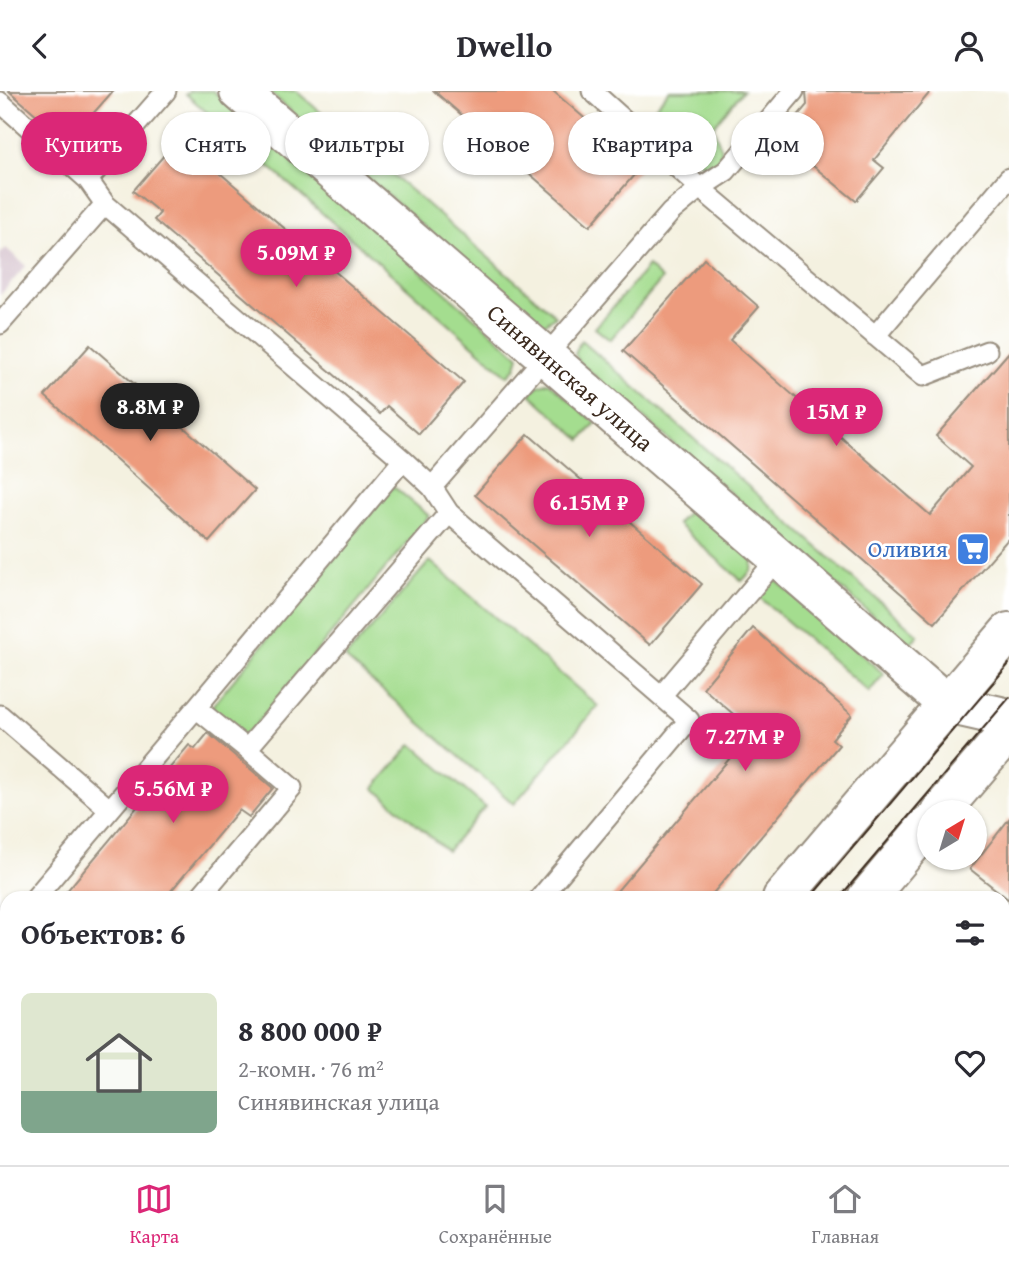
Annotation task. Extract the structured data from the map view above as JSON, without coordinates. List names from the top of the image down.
{
  "streets": {
    "street": ["Синявинская улица"]
  },
  "places": {
    "supermarket": ["Оливия"]
  },
  "north": "top right",
  "page": {
    "header": "Dwello",
    "chip": [
      "Купить",
      "Снять",
      "Фильтры",
      "Новое",
      "Квартира",
      "Дом"
    ],
    "price": [
      "5.09M ₽",
      "8.8M ₽",
      "15M ₽",
      "6.15M ₽",
      "7.27M ₽",
      "5.56M ₽"
    ],
    "heading": "Объектов: 6",
    "list": [
      {
        "name": "8 800 000 ₽",
        "note": "2-комн. · 76 m² · Синявинская улица"
      }
    ],
    "tabs": ["Карта", "Сохранённые", "Главная"]
  }
}
